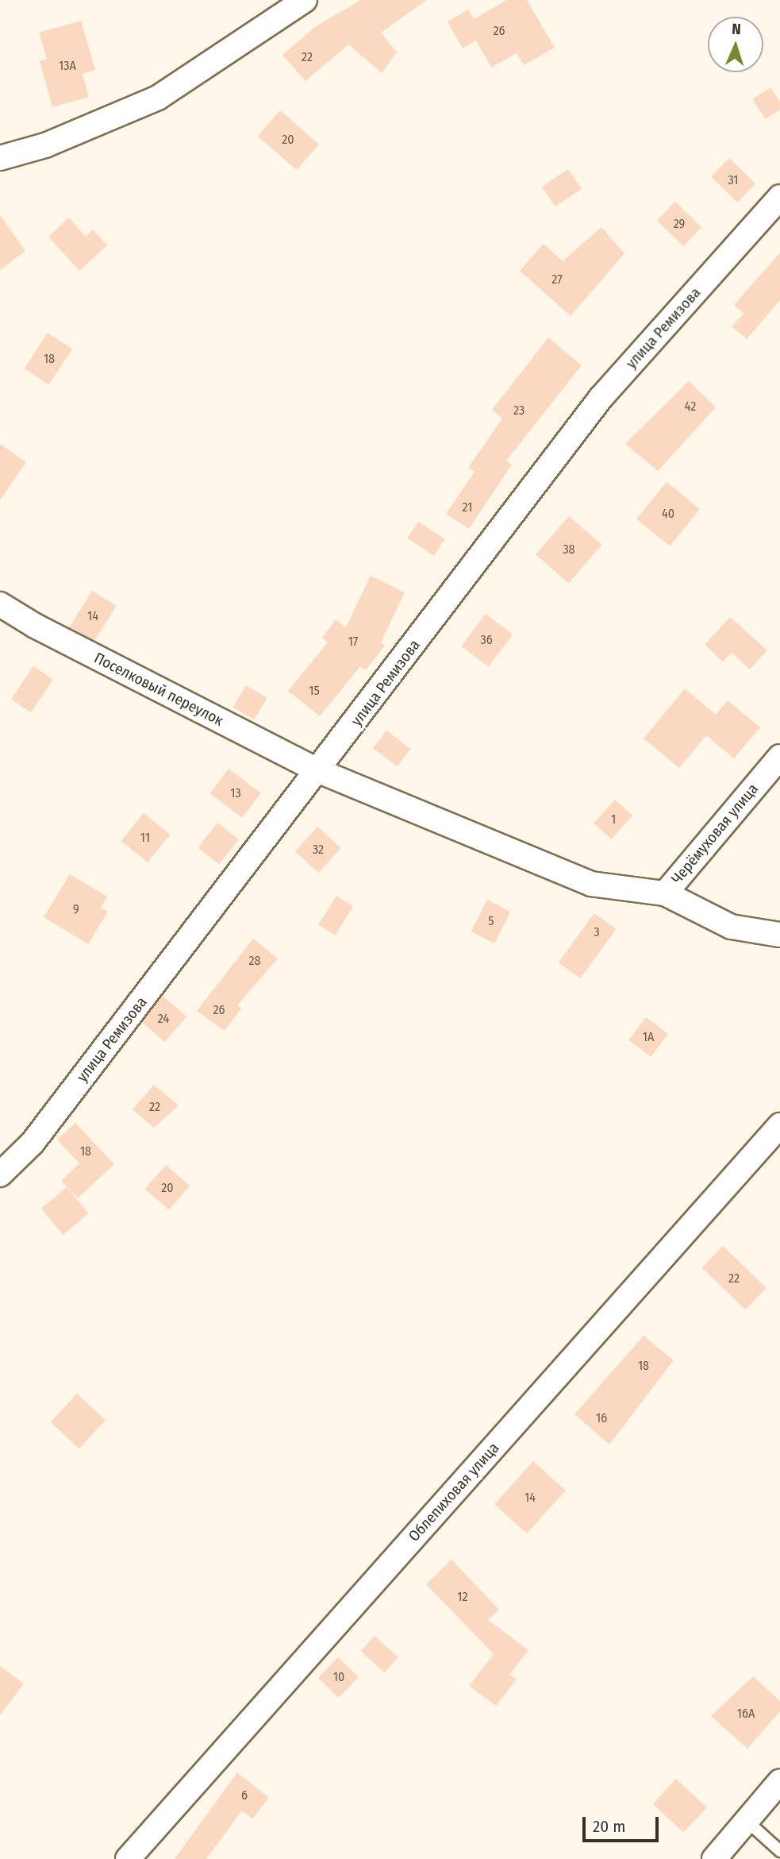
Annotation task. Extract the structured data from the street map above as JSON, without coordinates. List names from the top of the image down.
{
  "streets": {
    "street": [
      "улица Ремизова",
      "Поселковый переулок",
      "Черёмуховая улица",
      "Облепиховая улица"
    ]
  },
  "crossings": [
    ["улица Ремизова", "Поселковый переулок"],
    ["Поселковый переулок", "Черёмуховая улица"]
  ],
  "house_numbers": [
    "26",
    "22",
    "13А",
    "20",
    "31",
    "29",
    "27",
    "18",
    "42",
    "23",
    "21",
    "40",
    "38",
    "14",
    "36",
    "17",
    "15",
    "13",
    "1",
    "11",
    "32",
    "9",
    "5",
    "3",
    "28",
    "26",
    "24",
    "1А",
    "22",
    "18",
    "20",
    "22",
    "18",
    "16",
    "14",
    "12",
    "10",
    "16А",
    "6"
  ],
  "scale_bar": "20 m",
  "north": "top"
}
